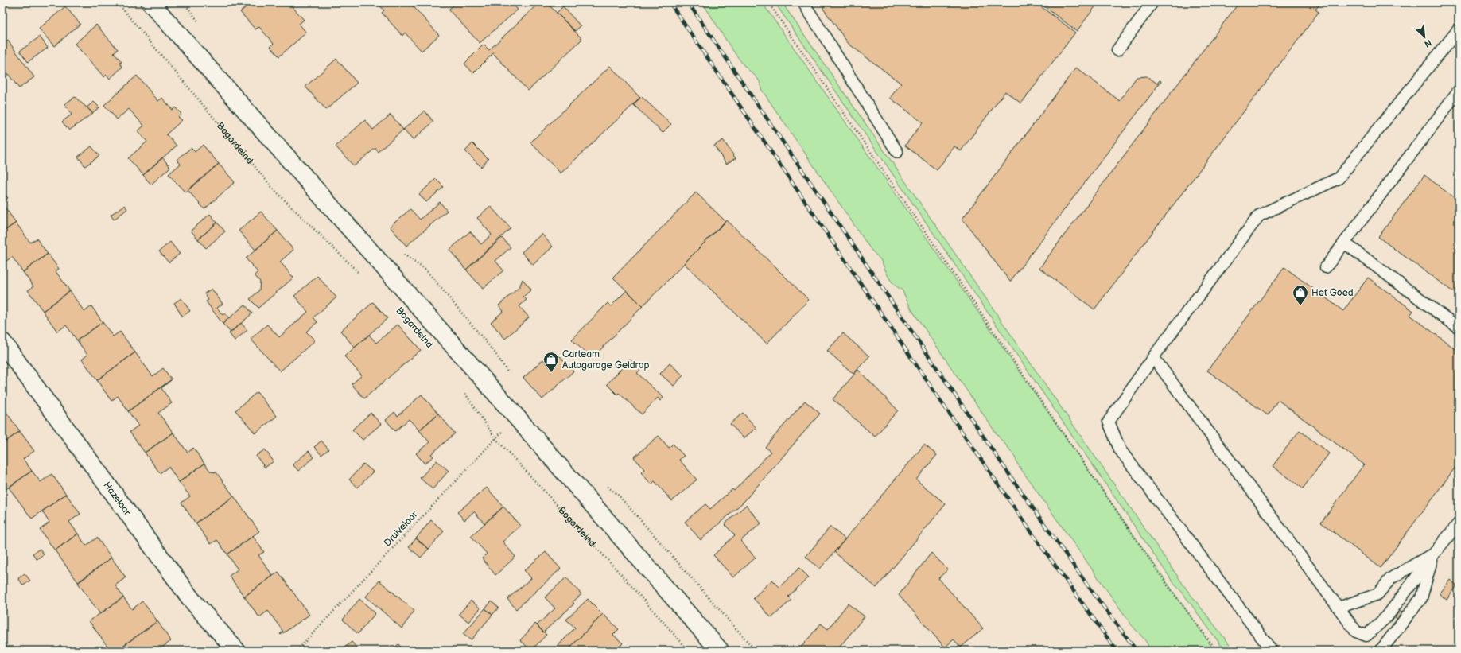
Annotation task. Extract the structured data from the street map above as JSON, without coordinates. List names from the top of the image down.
{
  "streets": {
    "street": ["Bogardeind", "Hazelaar"],
    "path": ["Druivelaar"]
  },
  "crossings": [
    ["Bogardeind", "Druivelaar"]
  ],
  "places": {
    "shop": ["Het Goed", "Carteam Autogarage Geldrop"]
  },
  "north": "bottom right"
}
